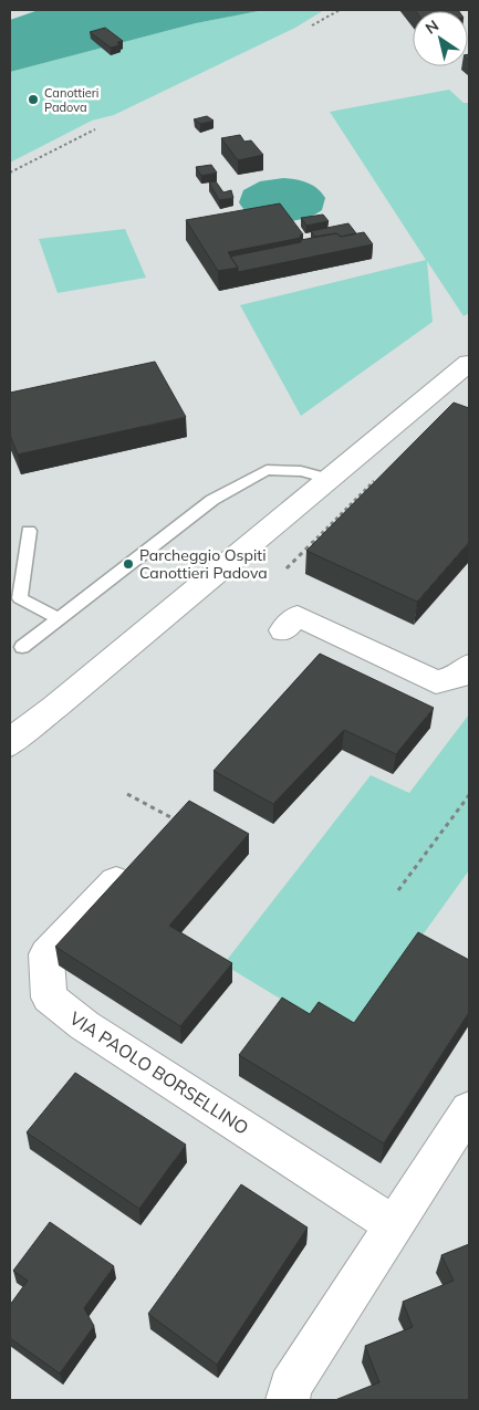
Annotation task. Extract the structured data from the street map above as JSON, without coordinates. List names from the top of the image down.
{
  "streets": {
    "street": ["VIA PAOLO BORSELLINO"]
  },
  "places": ["Canottieri Padova", "Parcheggio Ospiti Canottieri Padova"],
  "north": "top left"
}
